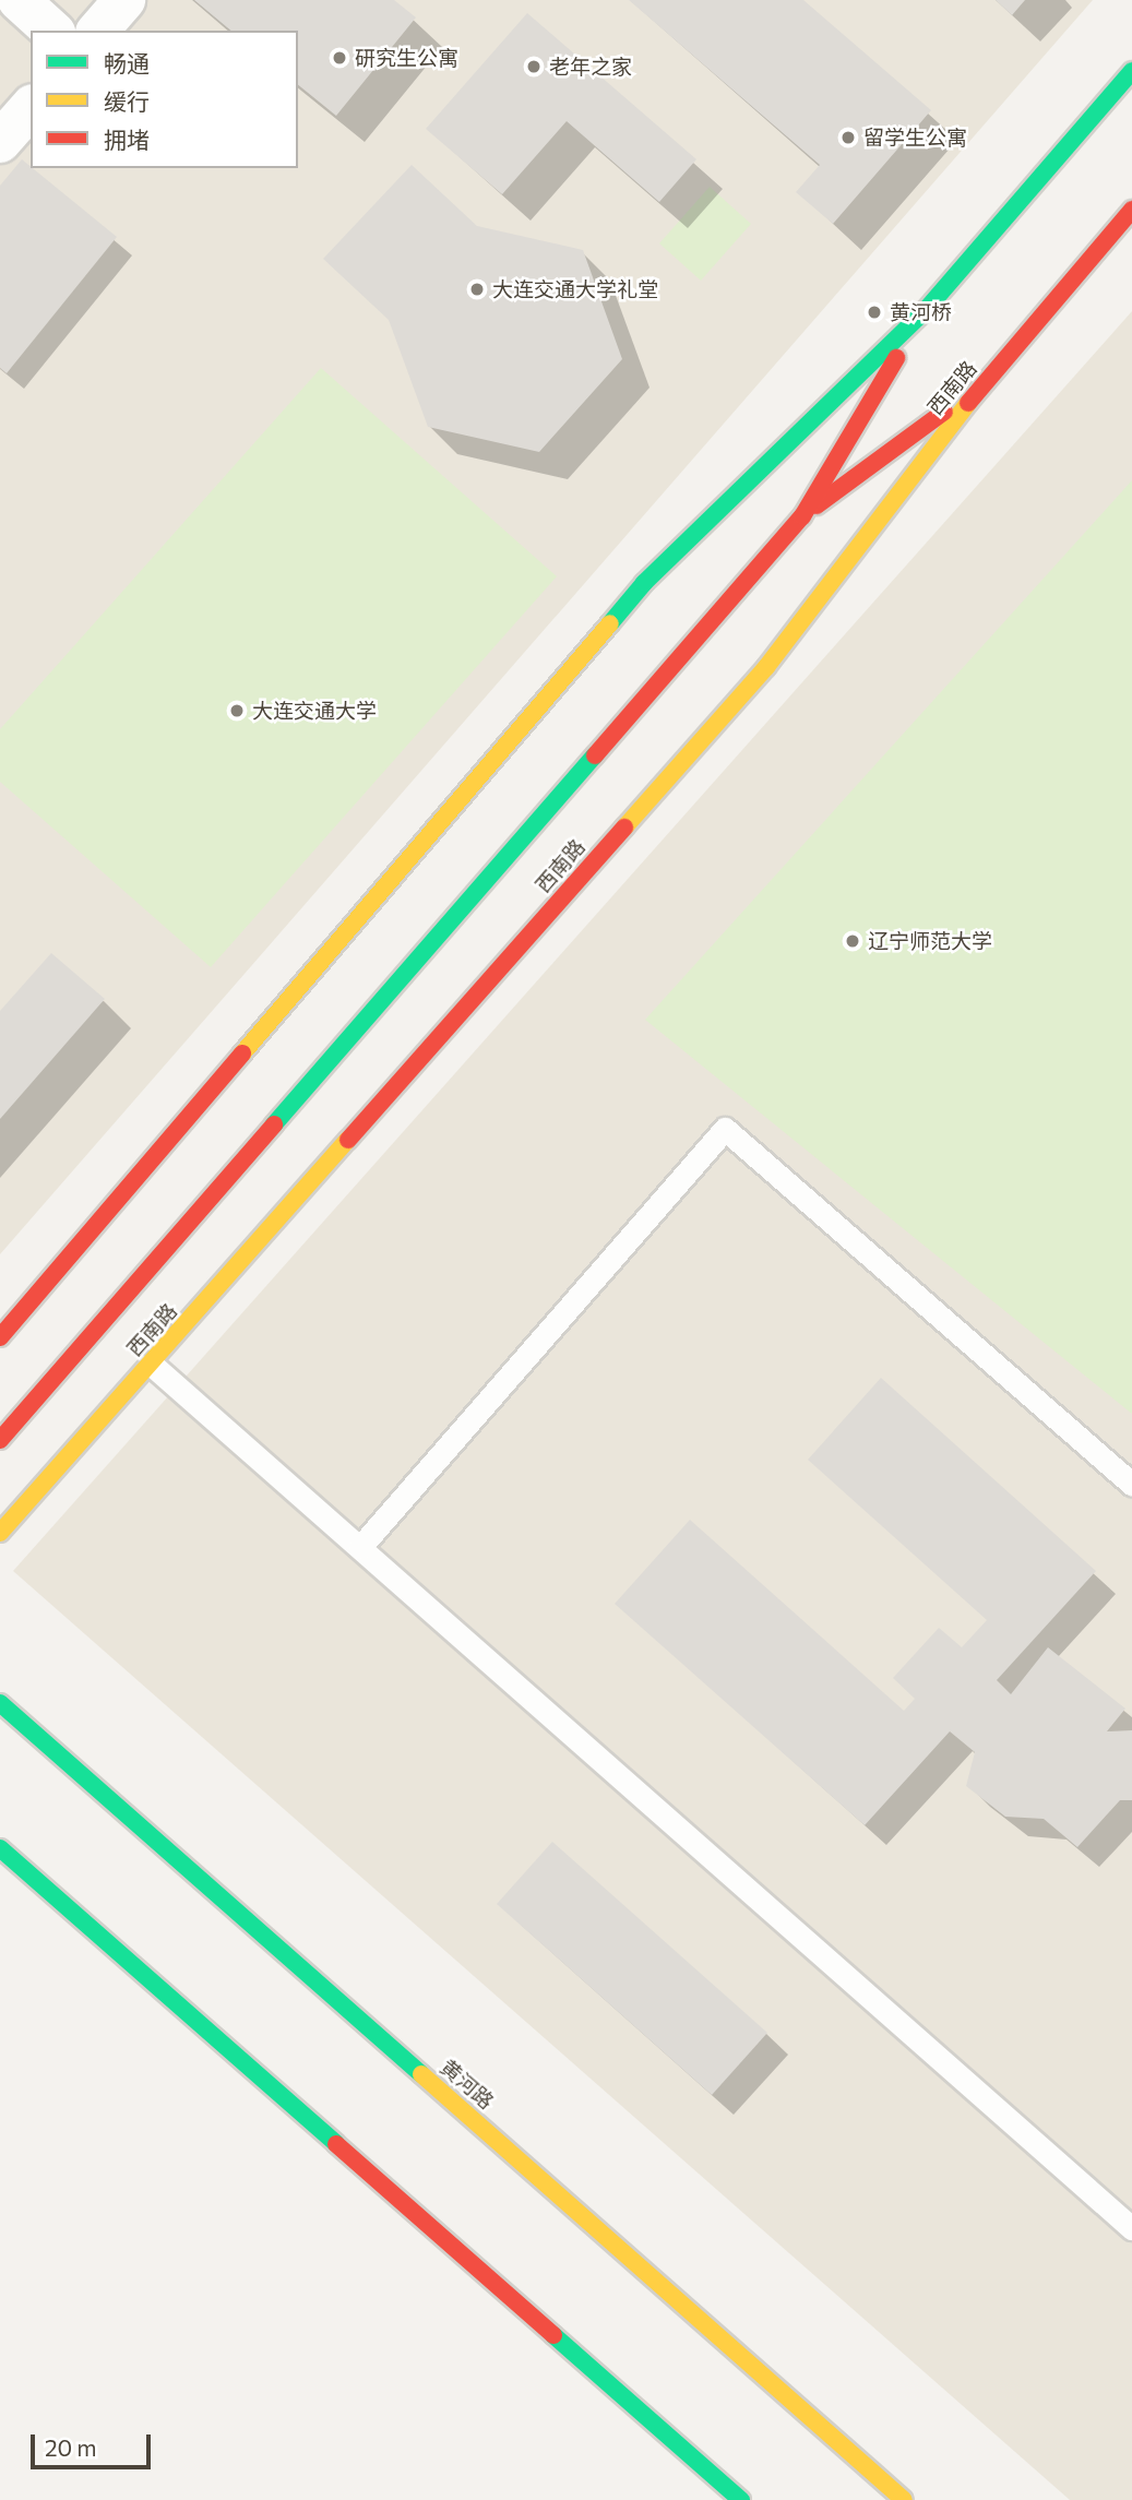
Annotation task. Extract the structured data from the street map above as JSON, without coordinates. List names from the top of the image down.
{
  "streets": {
    "main road": ["西南路", "黄河路"]
  },
  "places": [
    "研究生公寓",
    "老年之家",
    "留学生公寓",
    "大连交通大学礼堂",
    "黄河桥",
    "大连交通大学",
    "辽宁师范大学"
  ],
  "legend": ["畅通", "缓行", "拥堵"],
  "scale_bar": "20 m"
}
